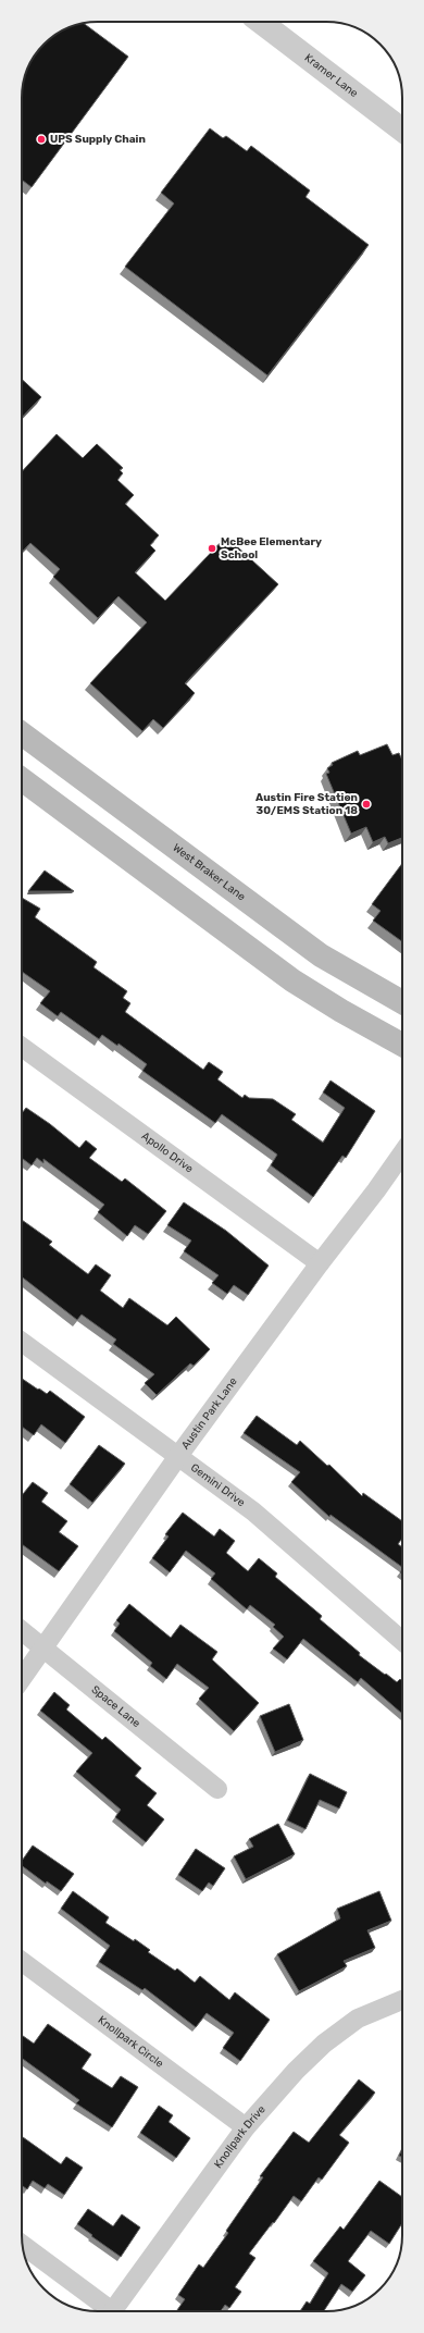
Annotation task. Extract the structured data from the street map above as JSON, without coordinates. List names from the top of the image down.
{
  "streets": {
    "main road": ["West Braker Lane"],
    "street": [
      "Kramer Lane",
      "Apollo Drive",
      "Austin Park Lane",
      "Gemini Drive",
      "Space Lane",
      "Knollpark Circle",
      "Knollpark Drive"
    ]
  },
  "crossings": [
    ["Apollo Drive", "Austin Park Lane"],
    ["Austin Park Lane", "Gemini Drive"],
    ["Austin Park Lane", "Space Lane"],
    ["Knollpark Circle", "Knollpark Drive"]
  ],
  "places": ["UPS Supply Chain", "McBee Elementary School", "Austin Fire Station 30/EMS Station 18"]
}
